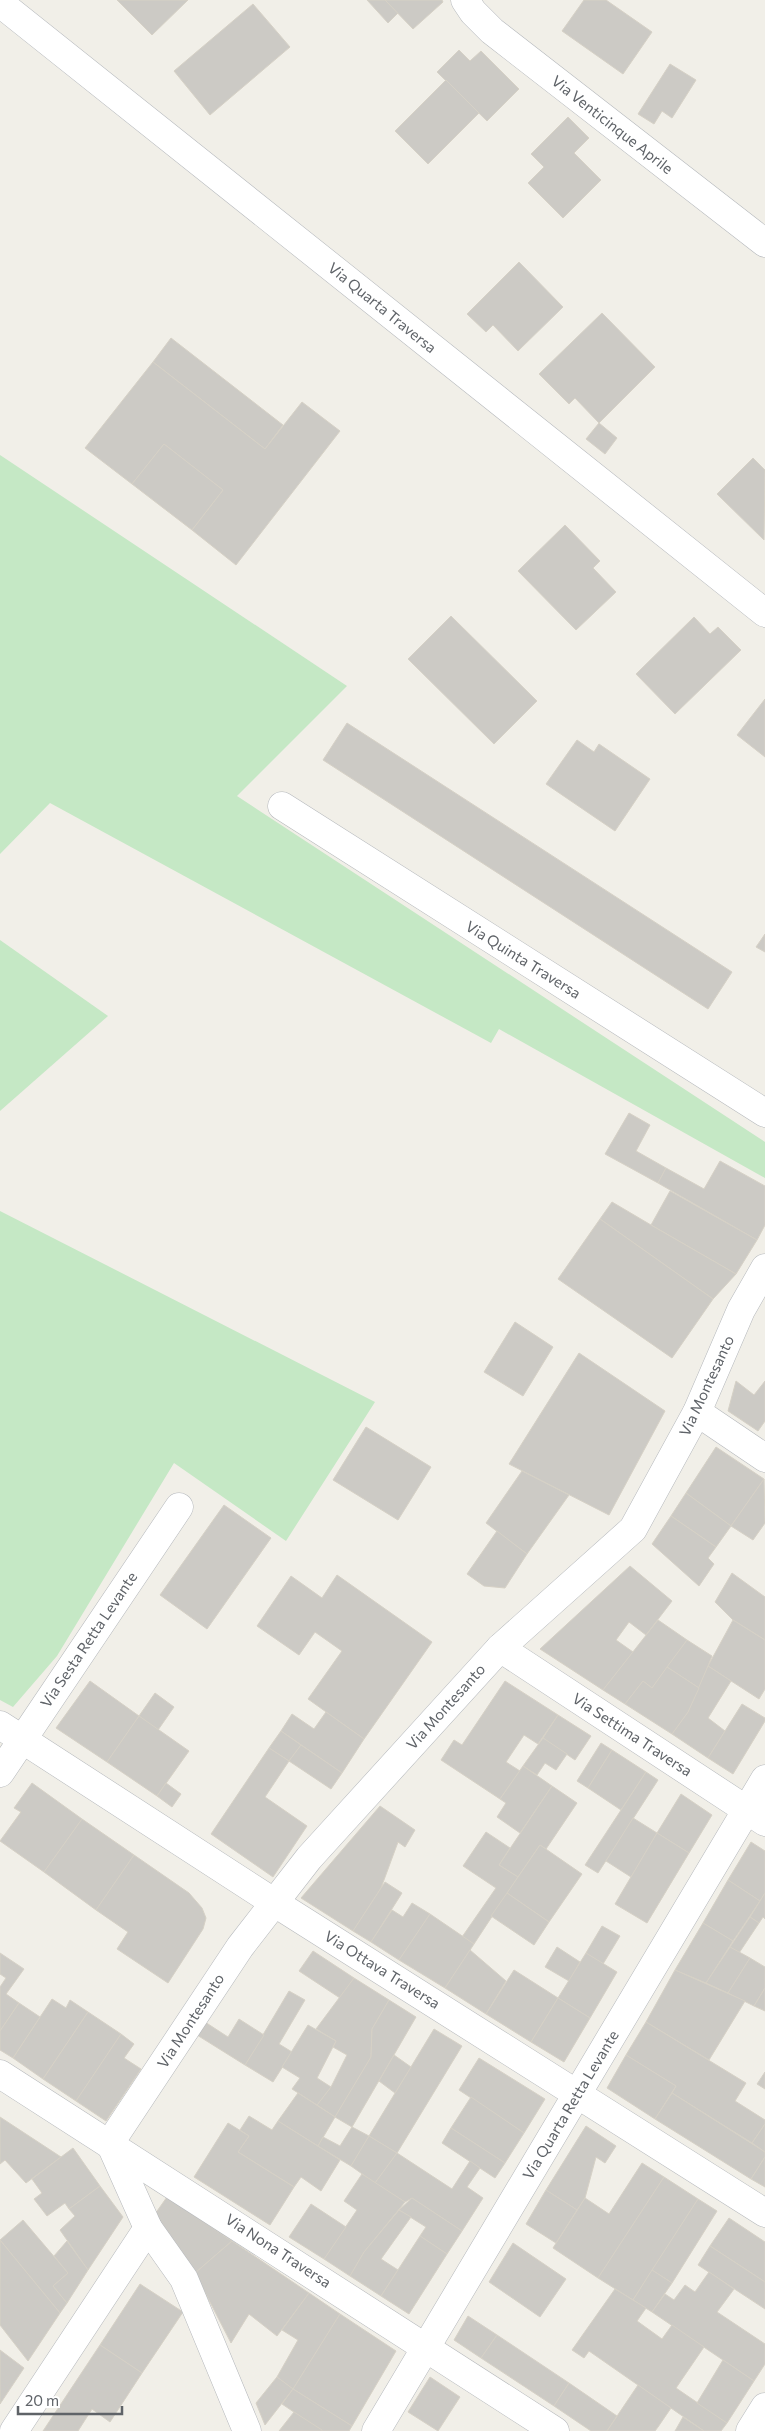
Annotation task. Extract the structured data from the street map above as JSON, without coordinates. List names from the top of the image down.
{
  "streets": {
    "street": [
      "Via Venticinque Aprile",
      "Via Quarta Traversa",
      "Via Quinta Traversa",
      "Via Montesanto",
      "Via Sesta Retta Levante",
      "Via Settima Traversa",
      "Via Ottava Traversa",
      "Via Quarta Retta Levante",
      "Via Nona Traversa"
    ]
  },
  "crossings": [
    ["Via Montesanto", "Via Settima Traversa"],
    ["Via Montesanto", "Via Ottava Traversa"],
    ["Via Montesanto", "Via Nona Traversa"],
    ["Via Sesta Retta Levante", "Via Ottava Traversa"],
    ["Via Settima Traversa", "Via Quarta Retta Levante"],
    ["Via Ottava Traversa", "Via Quarta Retta Levante"],
    ["Via Quarta Retta Levante", "Via Nona Traversa"]
  ],
  "scale_bar": "20 m"
}
